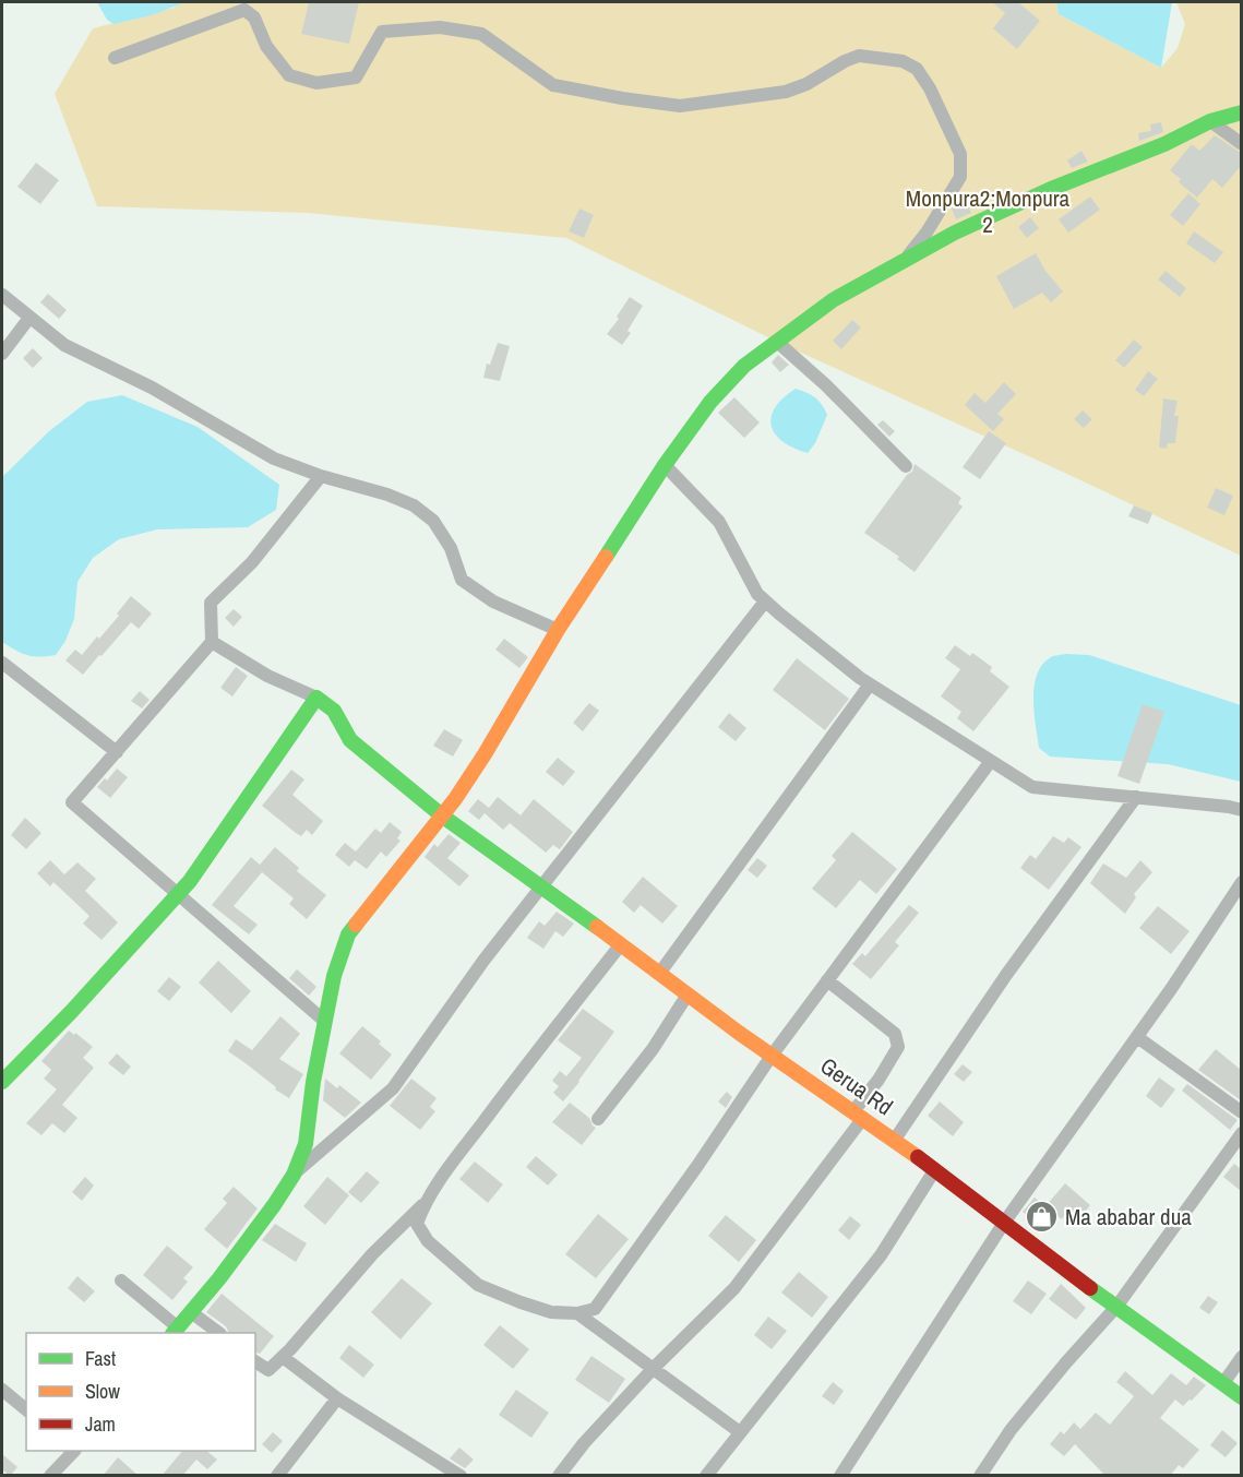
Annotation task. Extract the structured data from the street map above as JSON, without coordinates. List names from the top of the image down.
{
  "streets": {
    "street": ["Gerua Rd"]
  },
  "parks": ["Monpura2;Monpura 2"],
  "places": {
    "shop": ["Ma ababar dua"]
  },
  "legend": ["Fast", "Slow", "Jam"]
}
